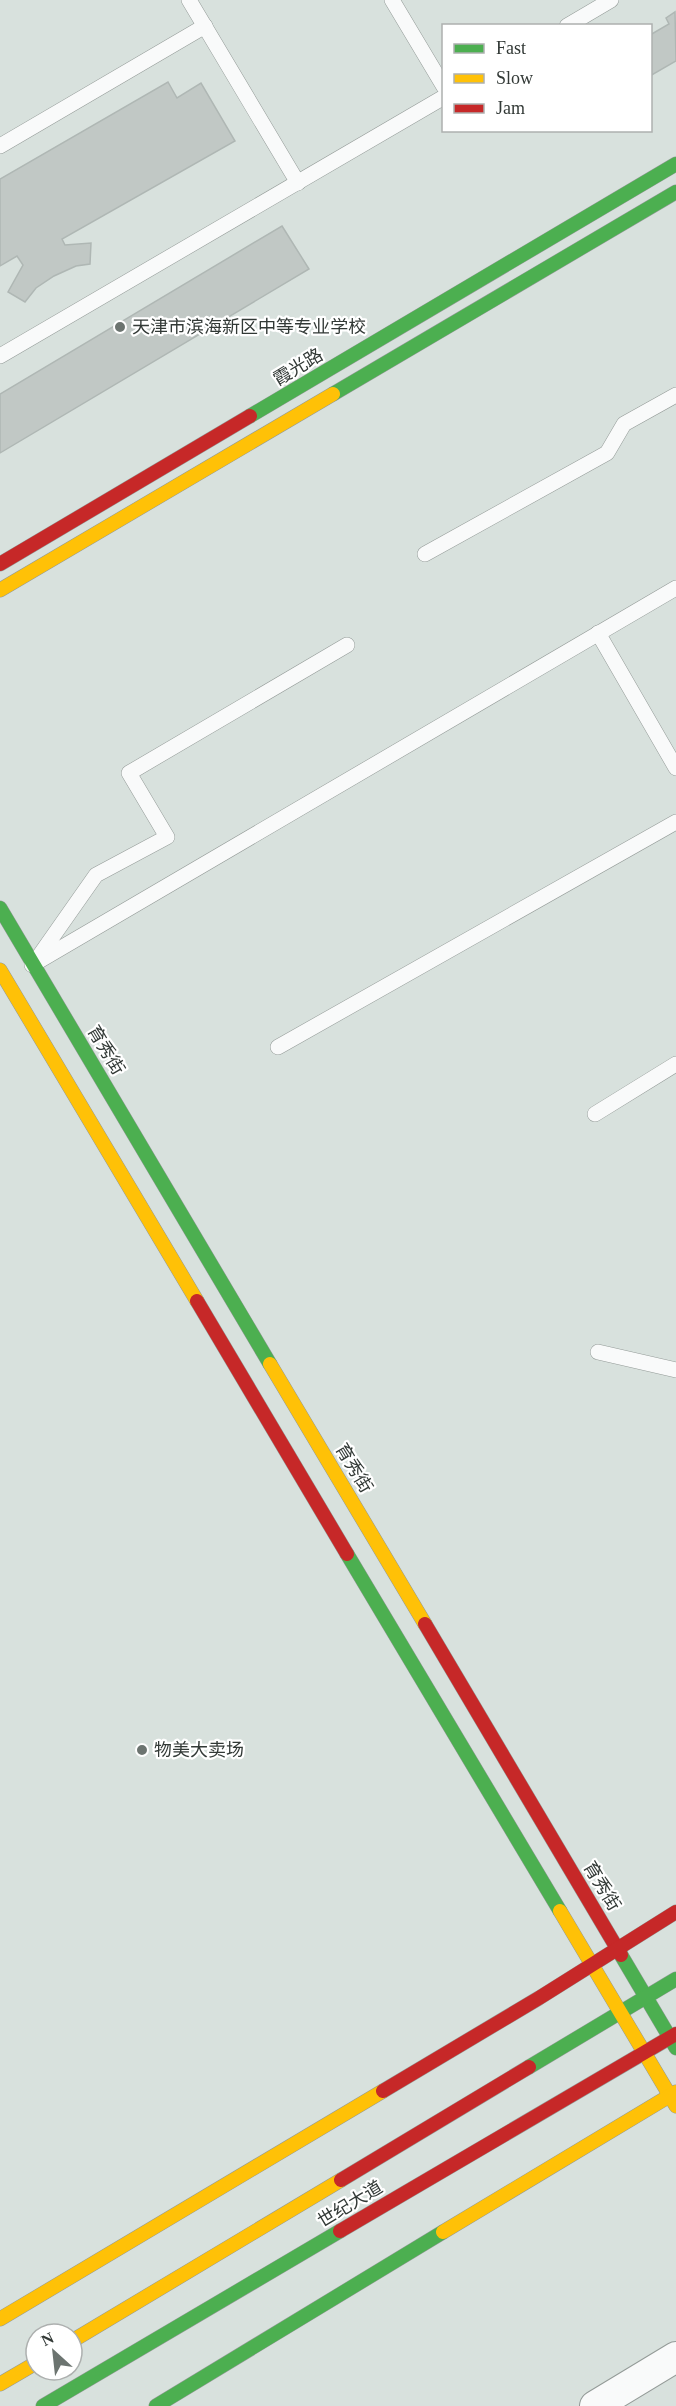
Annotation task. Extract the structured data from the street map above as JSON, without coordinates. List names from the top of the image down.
{
  "streets": {
    "street": ["霞光路", "育秀街", "世纪大道"]
  },
  "crossings": [
    ["育秀街", "世纪大道"]
  ],
  "places": ["天津市滨海新区中等专业学校", "物美大卖场"],
  "legend": ["Fast", "Slow", "Jam"],
  "north": "top left"
}
